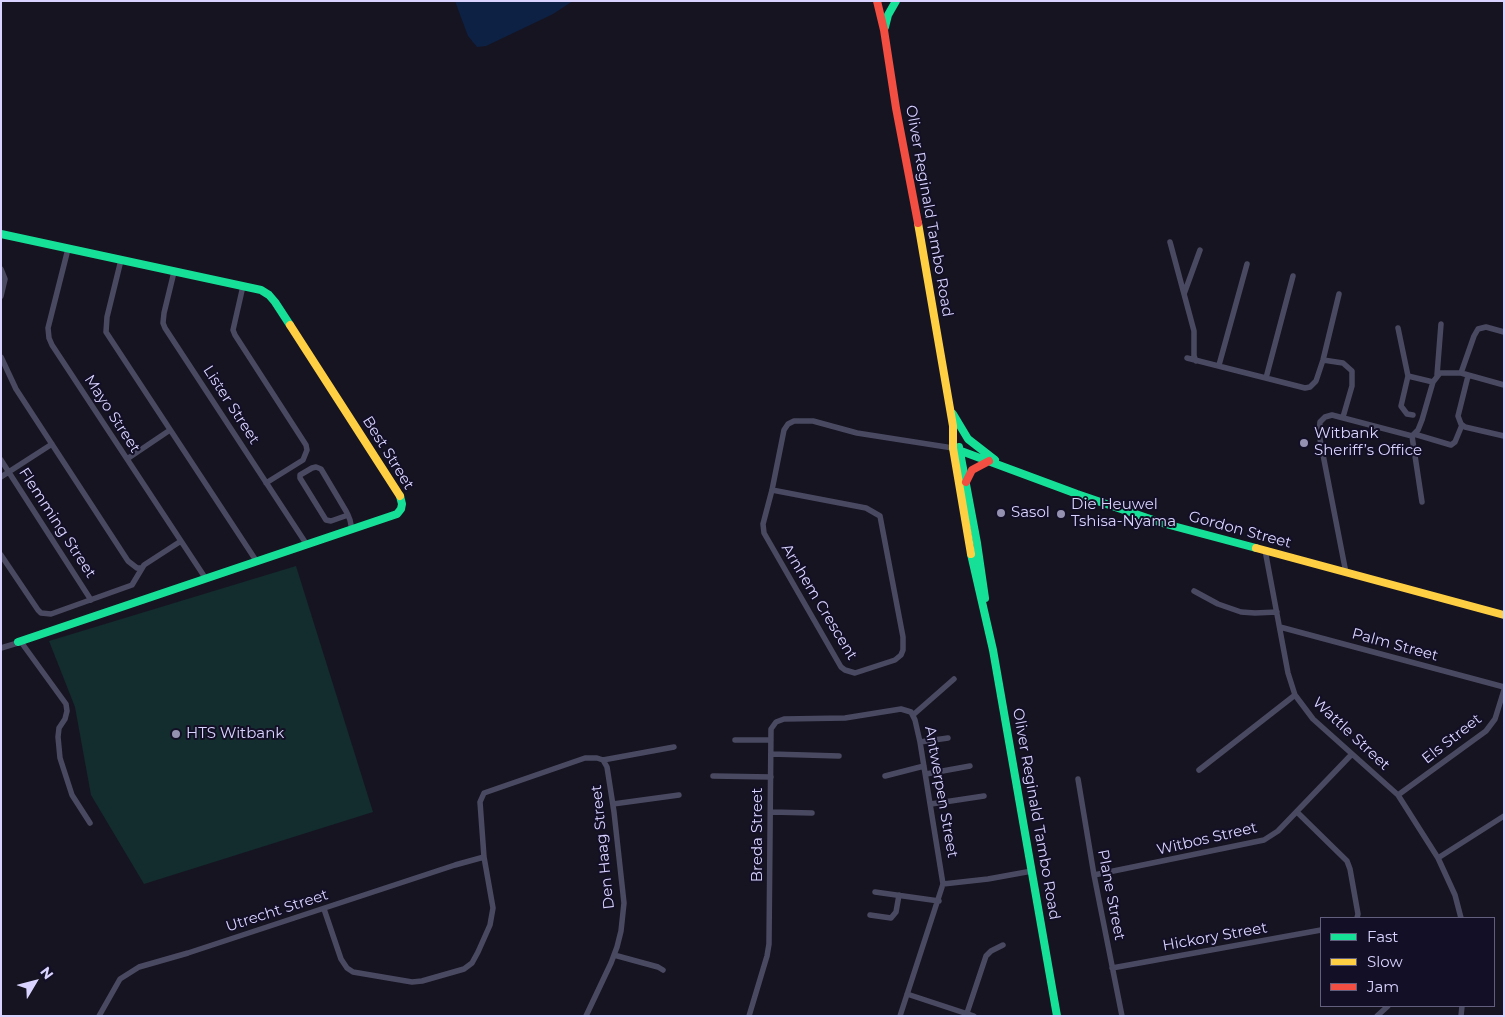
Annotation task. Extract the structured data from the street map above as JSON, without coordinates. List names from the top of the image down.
{
  "streets": {
    "street": [
      "Oliver Reginald Tambo Road",
      "Lister Street",
      "Mayo Street",
      "Best Street",
      "Flemming Street",
      "Gordon Street",
      "Arnhem Crescent",
      "Palm Street",
      "Wattle Street",
      "Els Street",
      "Antwerpen Street",
      "Breda Street",
      "Witbos Street",
      "Den Haag Street",
      "Plane Street",
      "Utrecht Street",
      "Hickory Street"
    ]
  },
  "crossings": [
    ["Oliver Reginald Tambo Road", "Gordon Street"],
    ["Lister Street", "Best Street"],
    ["Mayo Street", "Best Street"],
    ["Gordon Street", "Arnhem Crescent"],
    ["Gordon Street", "Wattle Street"],
    ["Palm Street", "Wattle Street"],
    ["Palm Street", "Els Street"],
    ["Wattle Street", "Els Street"],
    ["Wattle Street", "Witbos Street"],
    ["Antwerpen Street", "Breda Street"],
    ["Witbos Street", "Plane Street"],
    ["Plane Street", "Hickory Street"]
  ],
  "places": [
    "Witbank Sheriff’s Office",
    "Sasol",
    "Die Heuwel Tshisa-Nyama",
    "HTS Witbank"
  ],
  "legend": ["Fast", "Slow", "Jam"],
  "north": "top right"
}
